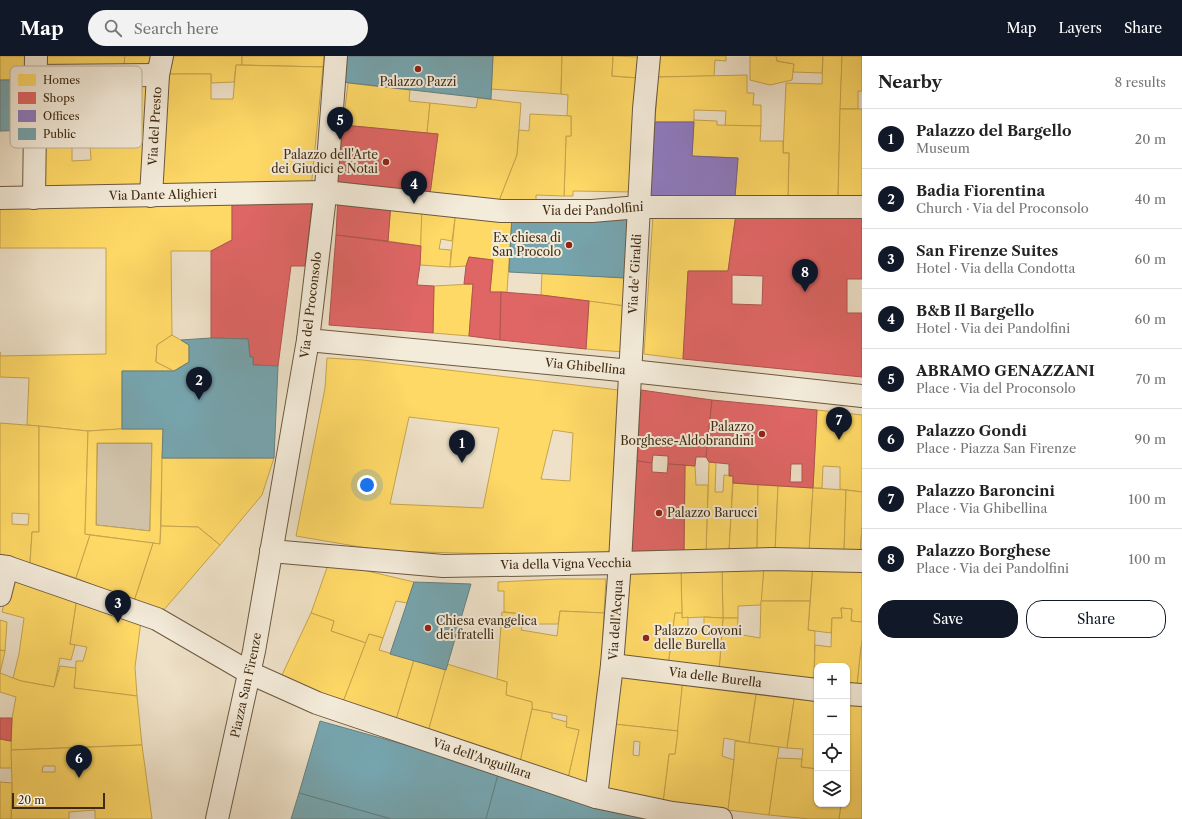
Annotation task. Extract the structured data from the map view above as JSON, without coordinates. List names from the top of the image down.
{
  "streets": {
    "street": [
      "Via del Presto",
      "Via Dante Alighieri",
      "Via dei Pandolfini",
      "Via de' Giraldi",
      "Via del Proconsolo",
      "Via Ghibellina",
      "Via della Vigna Vecchia",
      "Via dell'Acqua",
      "Via delle Burella",
      "Piazza San Firenze",
      "Via dell'Anguillara"
    ]
  },
  "crossings": [
    ["Via del Presto", "Via Dante Alighieri"],
    ["Via Dante Alighieri", "Via dei Pandolfini"],
    ["Via Dante Alighieri", "Via del Proconsolo"],
    ["Via dei Pandolfini", "Via de' Giraldi"],
    ["Via dei Pandolfini", "Via del Proconsolo"],
    ["Via de' Giraldi", "Via Ghibellina"],
    ["Via de' Giraldi", "Via dell'Acqua"],
    ["Via del Proconsolo", "Via Ghibellina"],
    ["Via del Proconsolo", "Via della Vigna Vecchia"],
    ["Via del Proconsolo", "Piazza San Firenze"],
    ["Via Ghibellina", "Via dell'Acqua"],
    ["Via della Vigna Vecchia", "Via dell'Acqua"],
    ["Via della Vigna Vecchia", "Piazza San Firenze"],
    ["Via dell'Acqua", "Via delle Burella"],
    ["Via dell'Acqua", "Via dell'Anguillara"],
    ["Piazza San Firenze", "Via dell'Anguillara"]
  ],
  "places": [
    "Palazzo Pazzi",
    "Palazzo dell'Arte dei Giudici e Notai",
    "Ex chiesa di San Procolo",
    "Palazzo Borghese-Aldobrandini",
    "Palazzo Barucci",
    "Chiesa evangelica dei fratelli",
    "Palazzo Covoni delle Burella"
  ],
  "legend": [
    "Homes",
    "Shops",
    "Offices",
    "Public"
  ],
  "scale_bar": "20 m",
  "page": {
    "header": "Map",
    "search": "Search here",
    "nav": ["Map", "Layers", "Share"],
    "heading": ["Nearby", "8 results"],
    "pins": [
      "5",
      "4",
      "8",
      "2",
      "7",
      "1",
      "3",
      "6"
    ],
    "list": [
      {
        "mark": "1",
        "name": "Palazzo del Bargello",
        "note": "Museum",
        "value": "20 m"
      },
      {
        "mark": "2",
        "name": "Badia Fiorentina",
        "note": "Church · Via del Proconsolo",
        "value": "40 m"
      },
      {
        "mark": "3",
        "name": "San Firenze Suites",
        "note": "Hotel · Via della Condotta",
        "value": "60 m"
      },
      {
        "mark": "4",
        "name": "B&B Il Bargello",
        "note": "Hotel · Via dei Pandolfini",
        "value": "60 m"
      },
      {
        "mark": "5",
        "name": "ABRAMO GENAZZANI",
        "note": "Place · Via del Proconsolo",
        "value": "70 m"
      },
      {
        "mark": "6",
        "name": "Palazzo Gondi",
        "note": "Place · Piazza San Firenze",
        "value": "90 m"
      },
      {
        "mark": "7",
        "name": "Palazzo Baroncini",
        "note": "Place · Via Ghibellina",
        "value": "100 m"
      },
      {
        "mark": "8",
        "name": "Palazzo Borghese",
        "note": "Place · Via dei Pandolfini",
        "value": "100 m"
      }
    ],
    "buttons": ["Save", "Share"],
    "map_buttons": ["+", "−"],
    "scale": "20 m"
  }
}
